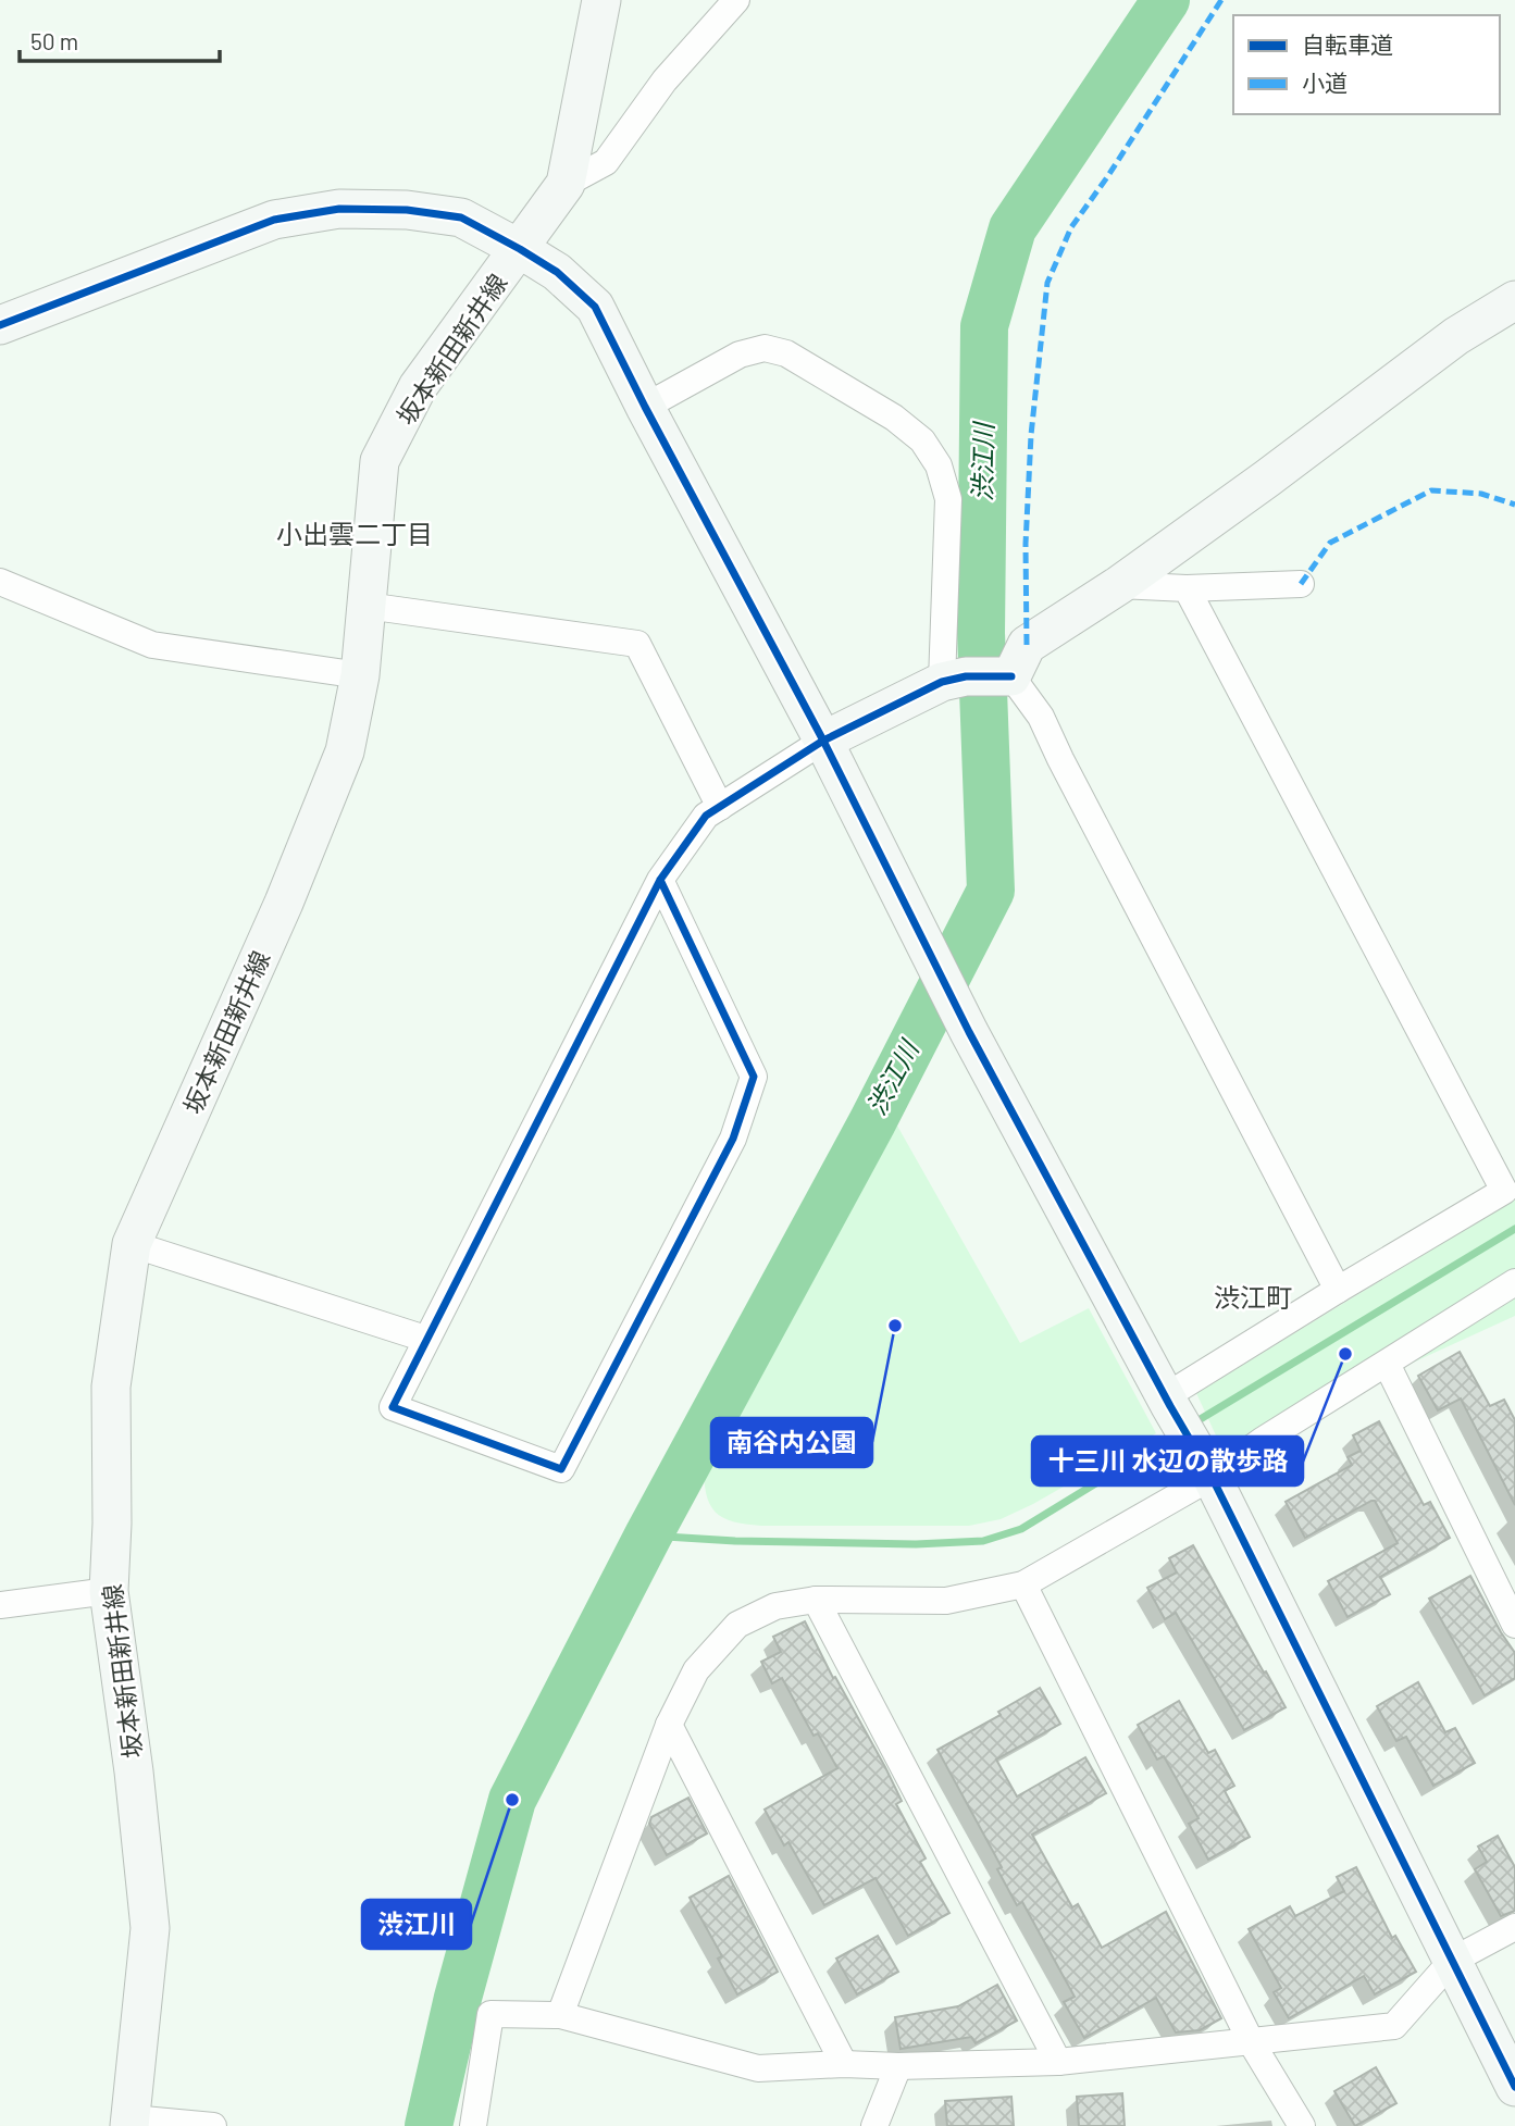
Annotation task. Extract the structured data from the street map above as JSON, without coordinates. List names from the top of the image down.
{
  "streets": {
    "street": ["坂本新田新井線"]
  },
  "districts": ["小出雲二丁目", "渋江町"],
  "water": ["渋江川"],
  "places": ["南谷内公園", "十三川 水辺の散歩路", "渋江川"],
  "legend": ["自転車道", "小道"],
  "scale_bar": "50 m"
}
